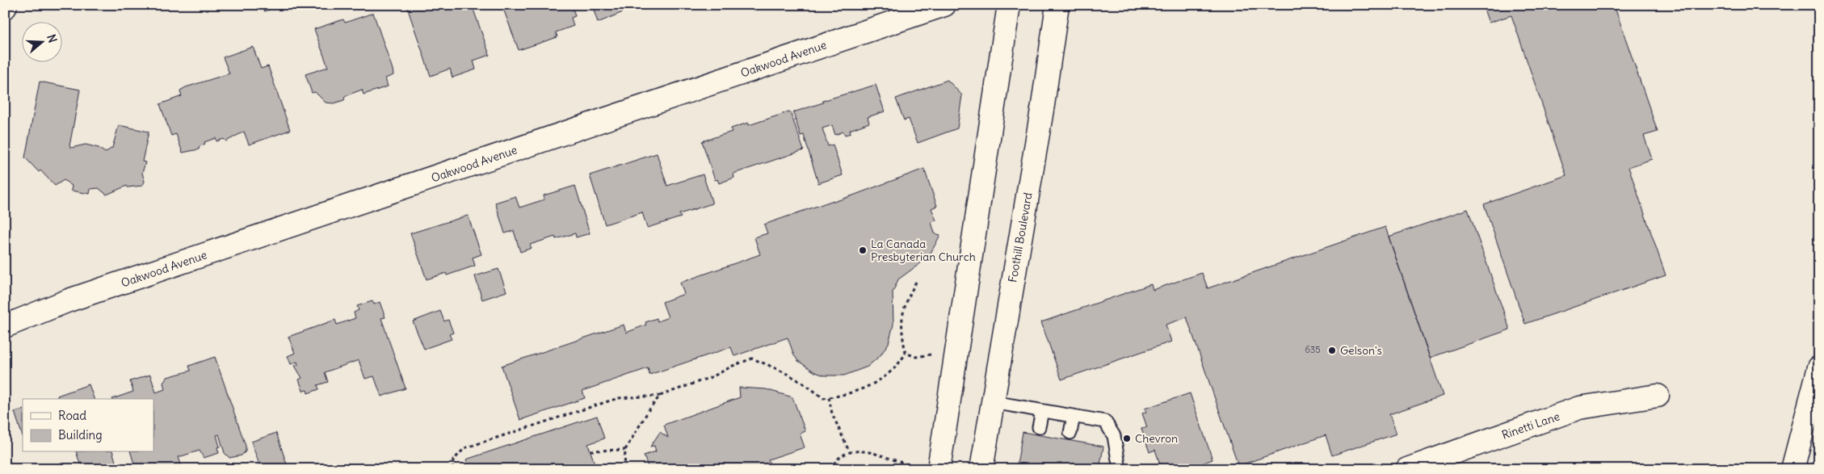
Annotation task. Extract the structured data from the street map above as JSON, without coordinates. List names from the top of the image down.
{
  "streets": {
    "main road": ["Oakwood Avenue", "Foothill Boulevard", "Rinetti Lane"]
  },
  "places": ["La Canada Presbyterian Church", "Gelson's", "Chevron"],
  "house_numbers": ["635"],
  "legend": ["Road", "Building"],
  "north": "right"
}
